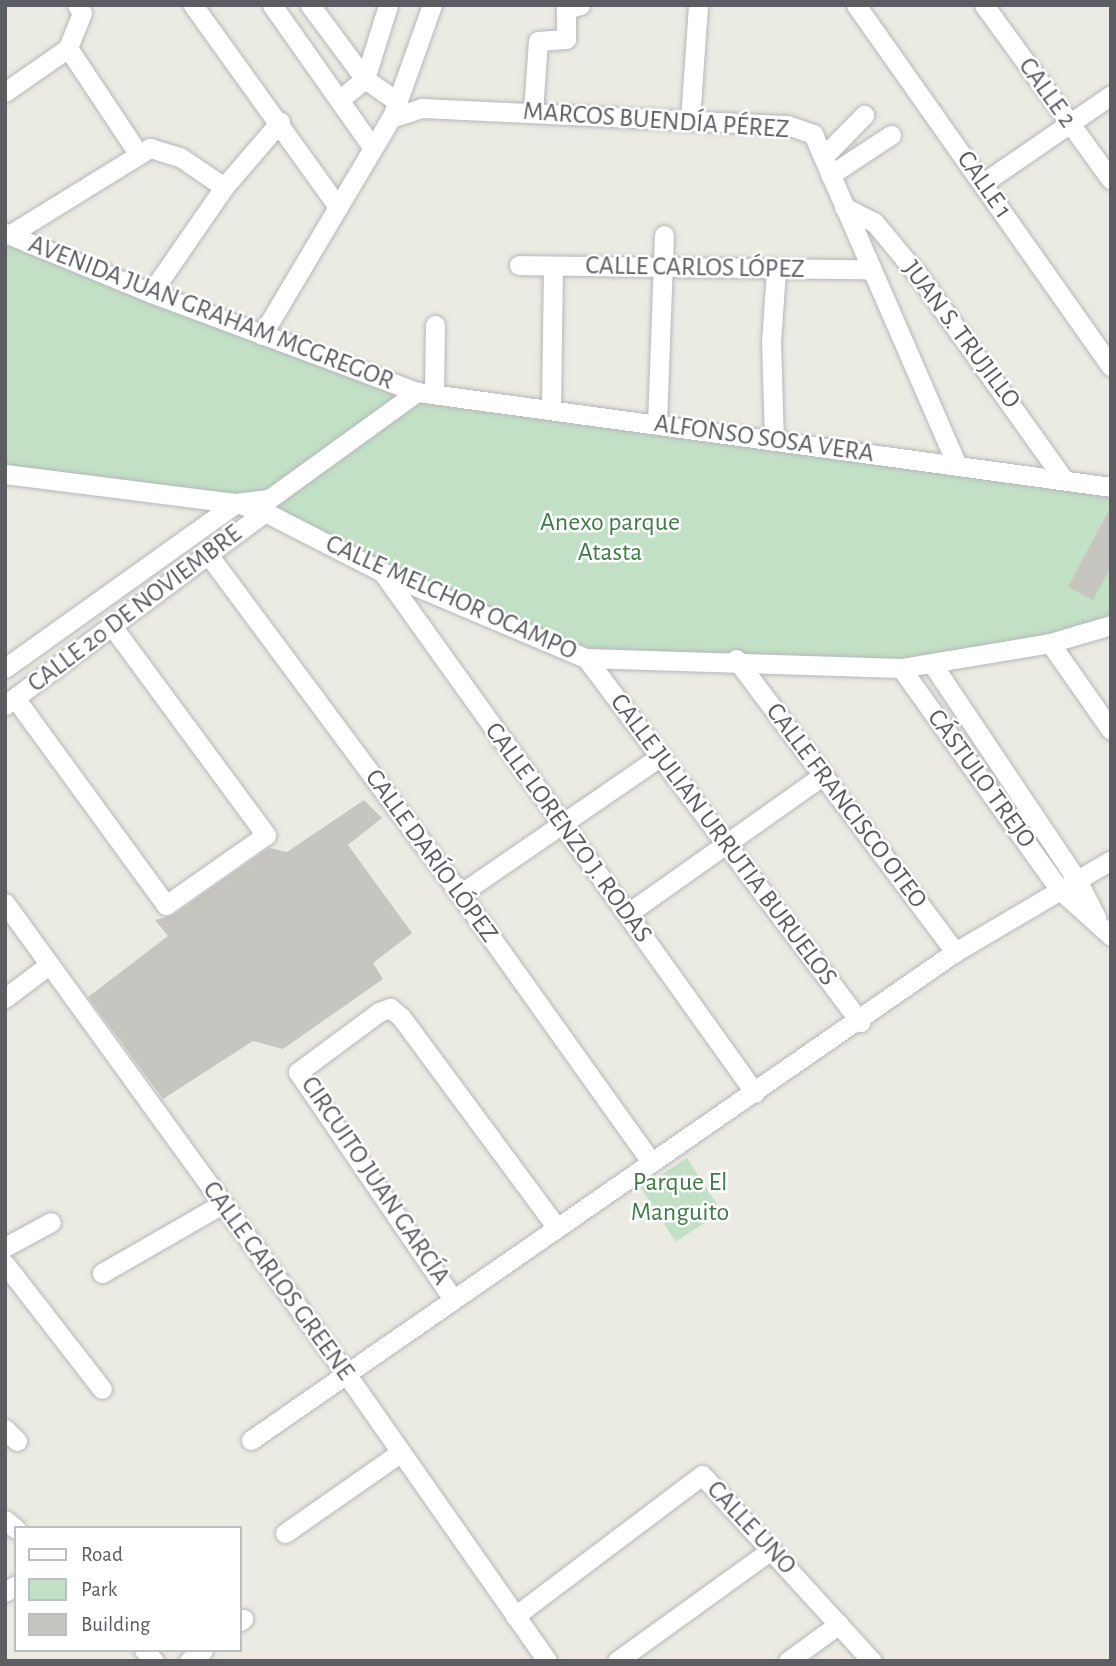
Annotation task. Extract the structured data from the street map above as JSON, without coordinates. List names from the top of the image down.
{
  "streets": {
    "street": [
      "CALLE 2",
      "MARCOS BUENDÍA PÉREZ",
      "CALLE 1",
      "CALLE CARLOS LÓPEZ",
      "AVENIDA JUAN GRAHAM MCGREGOR",
      "JUAN S. TRUJILLO",
      "ALFONSO SOSA VERA",
      "CALLE MELCHOR OCAMPO",
      "CALLE 20 DE NOVIEMBRE",
      "CÁSTULO TREJO",
      "CALLE FRANCISCO OTEO",
      "CALLE LORENZO J. RODAS",
      "CALLE JULIAN URRUTIA BURUELOS",
      "CALLE DARÍO LÓPEZ",
      "CIRCUITO JUAN GARCÍA",
      "CALLE CARLOS GREENE",
      "CALLE UNO"
    ]
  },
  "crossings": [
    ["MARCOS BUENDÍA PÉREZ", "CALLE CARLOS LÓPEZ"],
    ["MARCOS BUENDÍA PÉREZ", "JUAN S. TRUJILLO"],
    ["MARCOS BUENDÍA PÉREZ", "ALFONSO SOSA VERA"],
    ["AVENIDA JUAN GRAHAM MCGREGOR", "ALFONSO SOSA VERA"],
    ["JUAN S. TRUJILLO", "ALFONSO SOSA VERA"],
    ["CALLE MELCHOR OCAMPO", "CALLE 20 DE NOVIEMBRE"],
    ["CALLE MELCHOR OCAMPO", "CÁSTULO TREJO"],
    ["CALLE MELCHOR OCAMPO", "CALLE FRANCISCO OTEO"],
    ["CALLE MELCHOR OCAMPO", "CALLE LORENZO J. RODAS"],
    ["CALLE MELCHOR OCAMPO", "CALLE JULIAN URRUTIA BURUELOS"],
    ["CALLE 20 DE NOVIEMBRE", "CALLE DARÍO LÓPEZ"],
    ["CALLE CARLOS GREENE", "CALLE UNO"]
  ],
  "parks": ["Anexo parque Atasta", "Parque El Manguito"],
  "legend": ["Road", "Park", "Building"]
}
